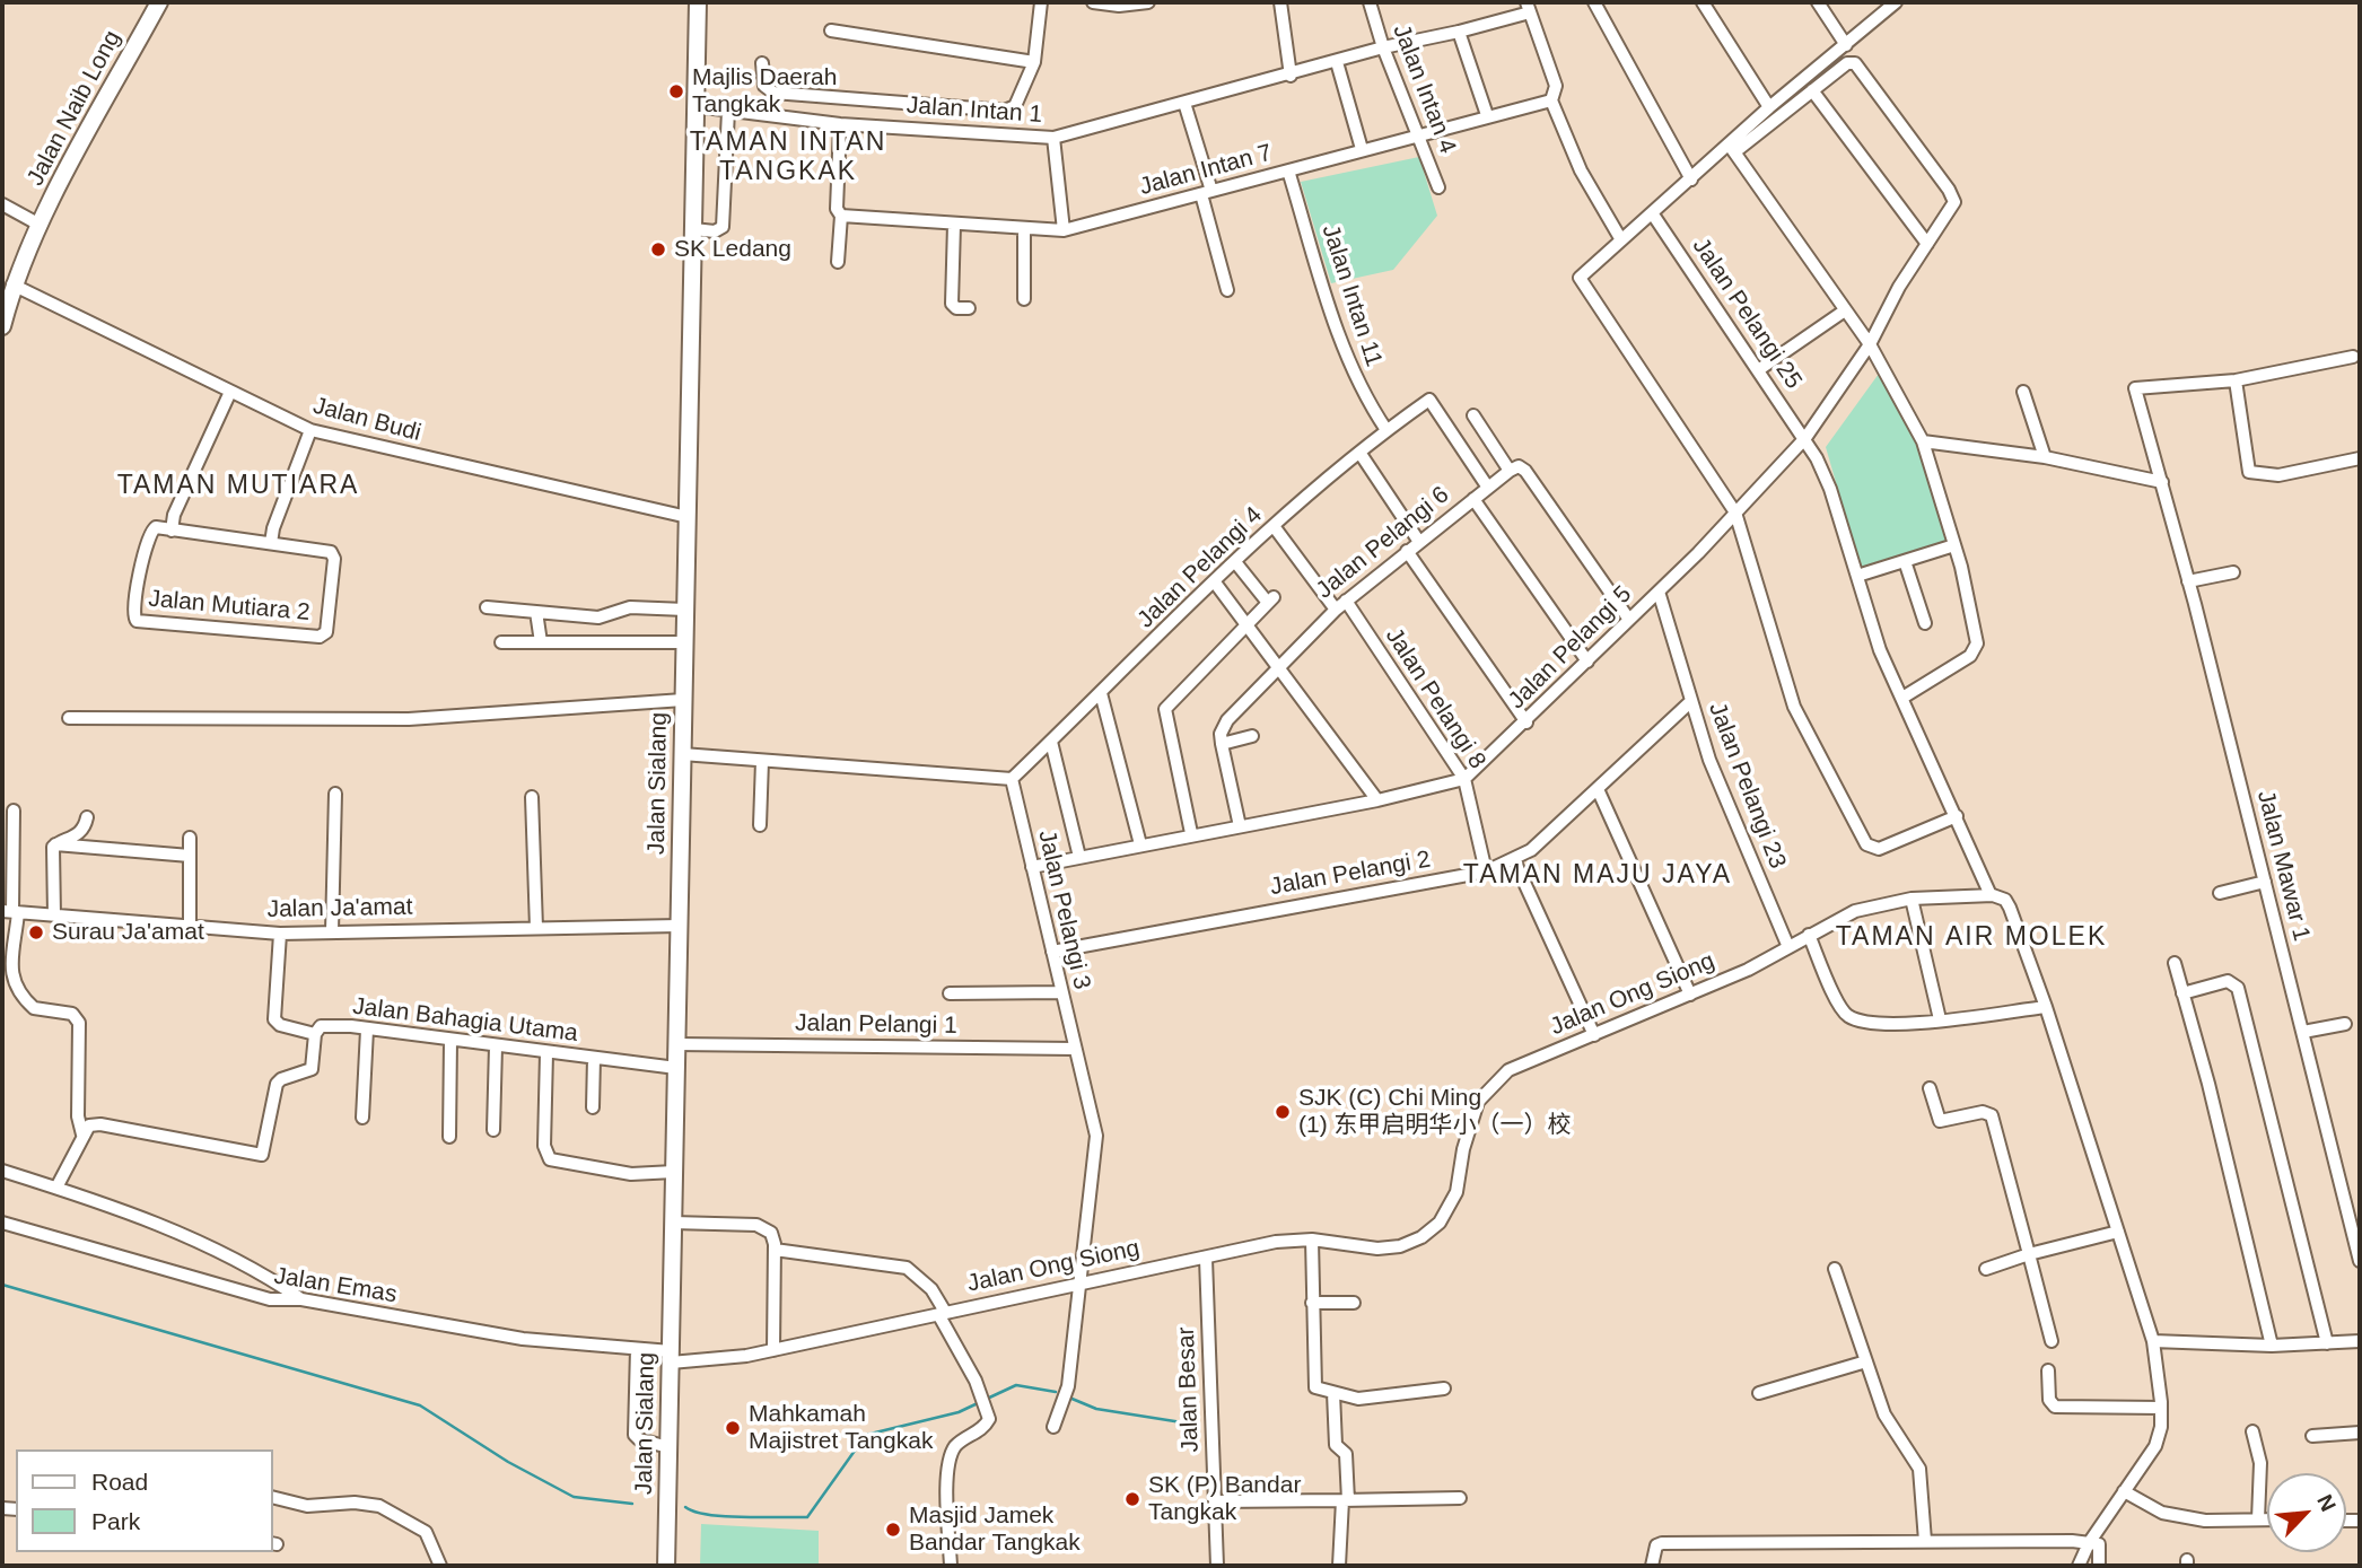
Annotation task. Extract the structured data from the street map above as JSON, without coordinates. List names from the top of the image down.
{
  "streets": {
    "main road": ["Jalan Naib Long", "Jalan Sialang"],
    "street": [
      "Jalan Intan 4",
      "Jalan Intan 1",
      "Jalan Intan 7",
      "Jalan Intan 11",
      "Jalan Pelangi 25",
      "Jalan Budi",
      "Jalan Pelangi 6",
      "Jalan Pelangi 4",
      "Jalan Mutiara 2",
      "Jalan Pelangi 5",
      "Jalan Pelangi 8",
      "Jalan Pelangi 23",
      "Jalan Mawar 1",
      "Jalan Pelangi 2",
      "Jalan Ja'amat",
      "Jalan Pelangi 3",
      "Jalan Ong Siong",
      "Jalan Bahagia Utama",
      "Jalan Pelangi 1",
      "Jalan Emas",
      "Jalan Besar"
    ]
  },
  "crossings": [
    ["Jalan Intan 4", "Jalan Intan 1"],
    ["Jalan Intan 4", "Jalan Intan 7"],
    ["Jalan Naib Long", "Jalan Budi"],
    ["Jalan Intan 1", "Jalan Sialang"],
    ["Jalan Intan 7", "Jalan Intan 11"],
    ["Jalan Intan 11", "Jalan Pelangi 4"],
    ["Jalan Pelangi 25", "Jalan Pelangi 5"],
    ["Jalan Pelangi 25", "Jalan Ong Siong"],
    ["Jalan Budi", "Jalan Sialang"],
    ["Jalan Pelangi 6", "Jalan Pelangi 4"],
    ["Jalan Pelangi 6", "Jalan Pelangi 8"],
    ["Jalan Pelangi 4", "Jalan Pelangi 3"],
    ["Jalan Pelangi 5", "Jalan Pelangi 8"],
    ["Jalan Pelangi 5", "Jalan Pelangi 23"],
    ["Jalan Pelangi 5", "Jalan Pelangi 3"],
    ["Jalan Pelangi 8", "Jalan Pelangi 2"],
    ["Jalan Sialang", "Jalan Ja'amat"],
    ["Jalan Sialang", "Jalan Ong Siong"],
    ["Jalan Sialang", "Jalan Bahagia Utama"],
    ["Jalan Sialang", "Jalan Pelangi 1"],
    ["Jalan Sialang", "Jalan Emas"],
    ["Jalan Pelangi 23", "Jalan Pelangi 2"],
    ["Jalan Pelangi 23", "Jalan Ong Siong"],
    ["Jalan Pelangi 2", "Jalan Pelangi 3"],
    ["Jalan Pelangi 3", "Jalan Ong Siong"],
    ["Jalan Pelangi 3", "Jalan Pelangi 1"],
    ["Jalan Ong Siong", "Jalan Emas"],
    ["Jalan Ong Siong", "Jalan Besar"]
  ],
  "districts": [
    "TAMAN INTAN TANGKAK",
    "TAMAN MUTIARA",
    "TAMAN MAJU JAYA",
    "TAMAN AIR MOLEK"
  ],
  "places": [
    "Majlis Daerah Tangkak",
    "SK Ledang",
    "Surau Ja'amat",
    "SJK (C) Chi Ming (1) 东甲启明华小（一）校",
    "Mahkamah Majistret Tangkak",
    "SK (P) Bandar Tangkak",
    "Masjid Jamek Bandar Tangkak"
  ],
  "legend": ["Road", "Park"],
  "north": "top right"
}
